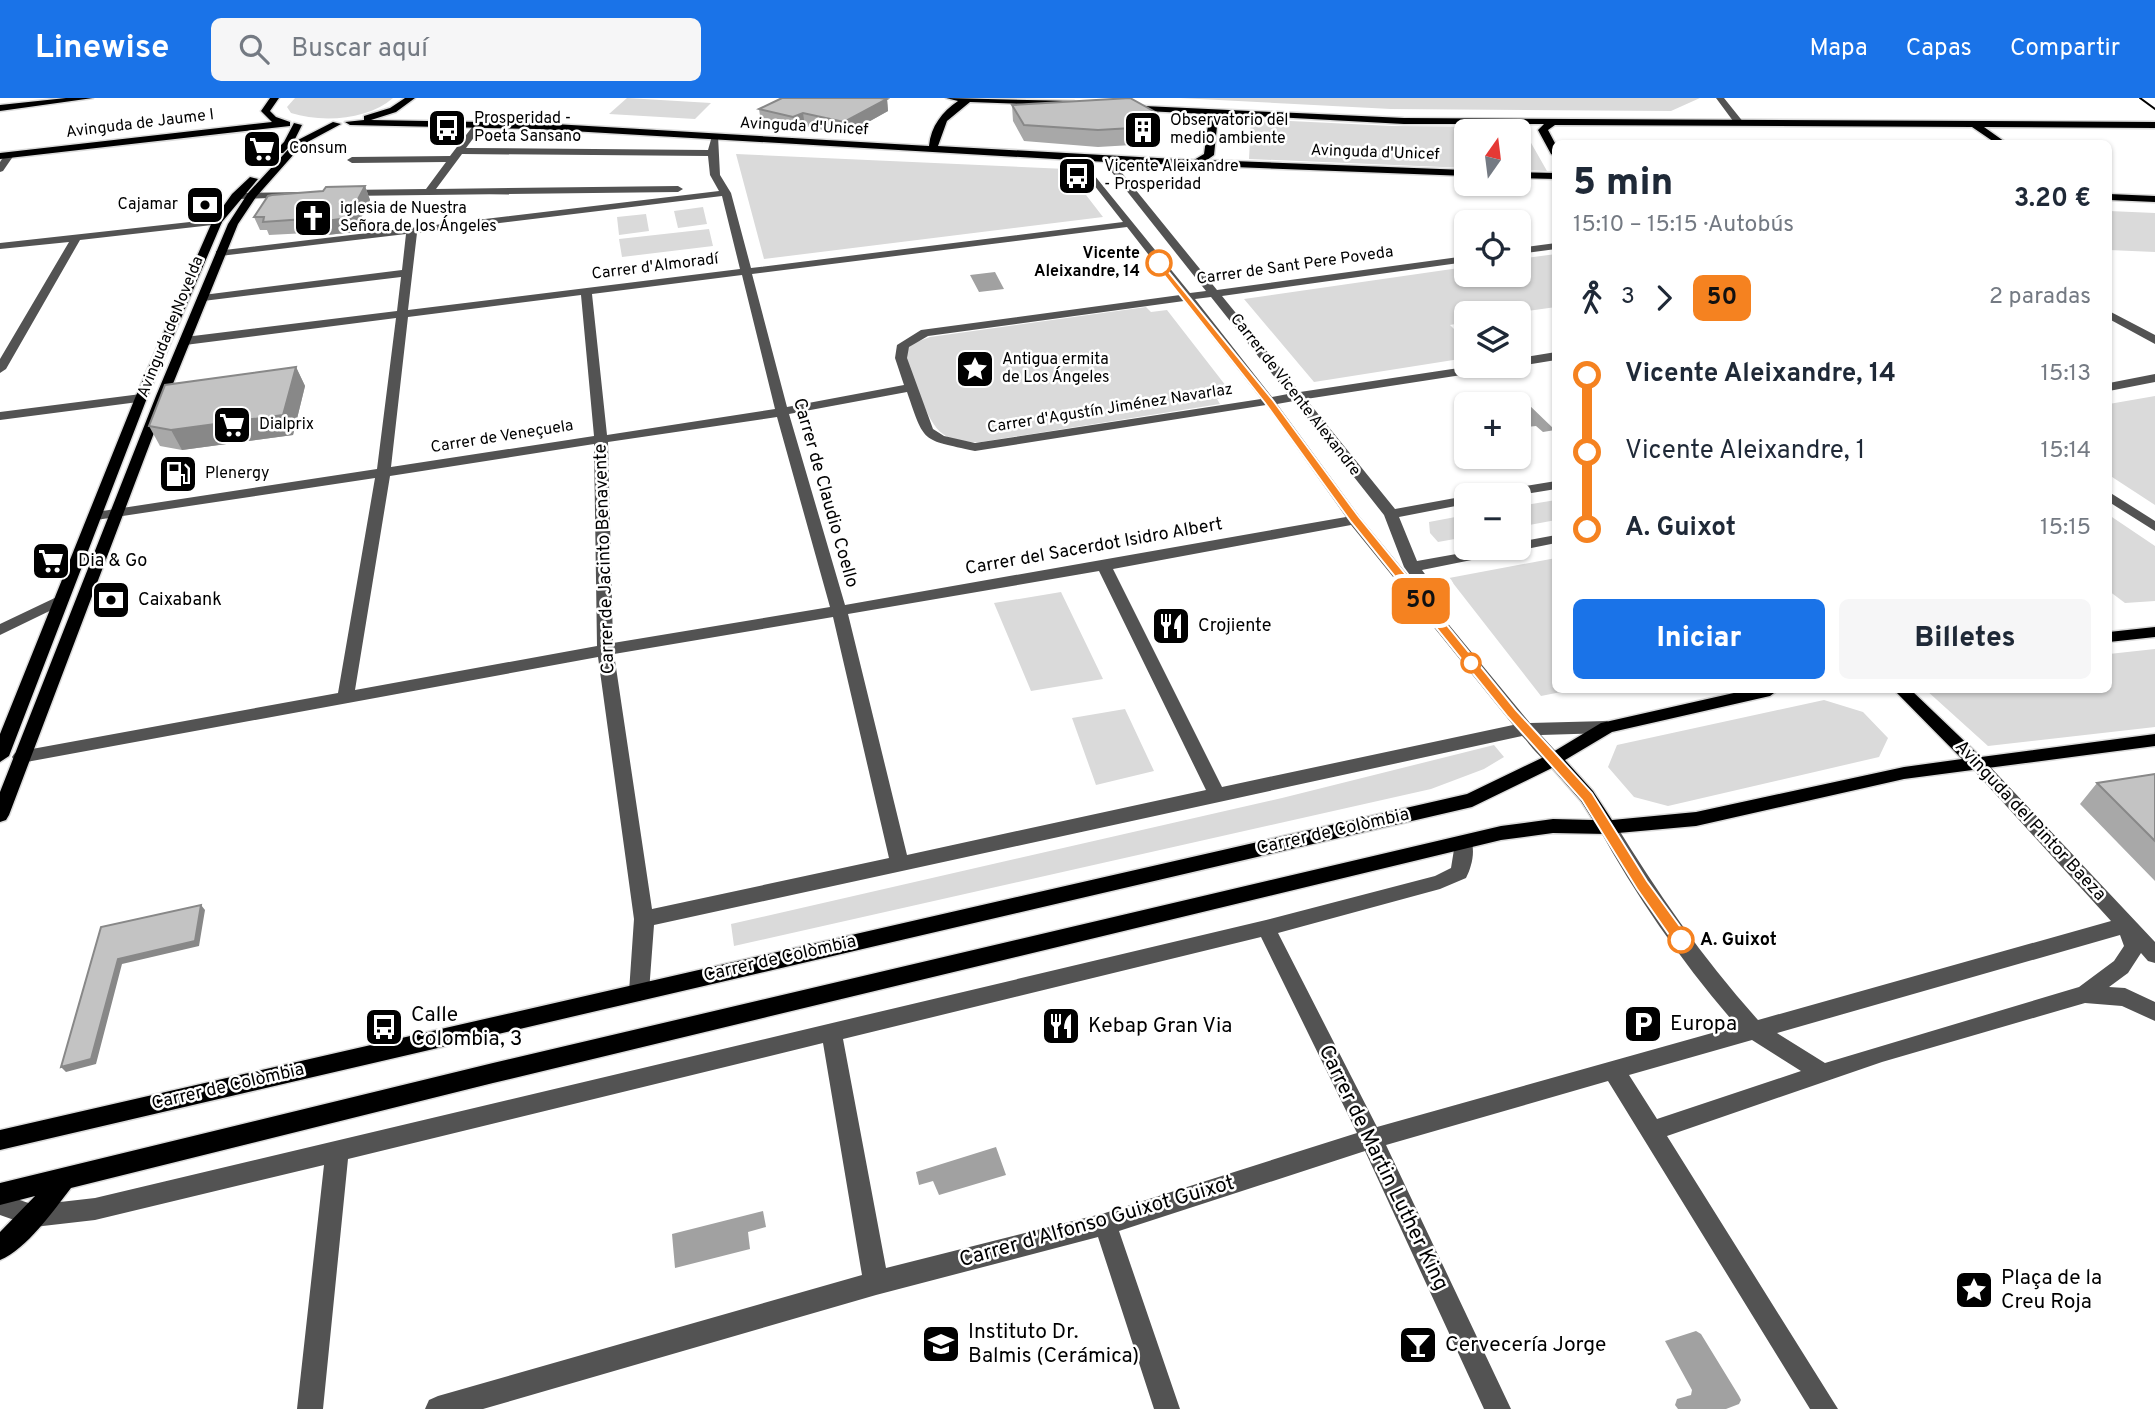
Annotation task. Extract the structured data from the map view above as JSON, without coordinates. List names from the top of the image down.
{
  "streets": {
    "main road": [
      "Avinguda de Jaume I",
      "Avinguda d'Unicef",
      "Avinguda de Novelda",
      "Avinguda del Pintor Baeza",
      "Carrer de Colòmbia"
    ],
    "street": [
      "Carrer de Sant Pere Poveda",
      "Carrer d'Almoradí",
      "Carrer de Vicente Alexandre",
      "Carrer d'Agustín Jiménez Navarlaz",
      "Carrer de Veneçuela",
      "Carrer de Claudio Coello",
      "Carrer del Sacerdot Isidro Albert",
      "Carrer de Jacinto Benavente",
      "Carrer de Martin Luther King",
      "Carrer d'Alfonso Guixot Guixot"
    ]
  },
  "crossings": [
    ["Avinguda de Jaume I", "Avinguda d'Unicef"],
    ["Avinguda de Jaume I", "Avinguda de Novelda"],
    ["Avinguda d'Unicef", "Avinguda de Novelda"],
    ["Avinguda d'Unicef", "Carrer de Vicente Alexandre"],
    ["Avinguda d'Unicef", "Carrer de Claudio Coello"],
    ["Carrer de Sant Pere Poveda", "Carrer de Vicente Alexandre"],
    ["Carrer de Sant Pere Poveda", "Carrer d'Agustín Jiménez Navarlaz"],
    ["Carrer de Sant Pere Poveda", "Carrer de Veneçuela"],
    ["Carrer d'Almoradí", "Avinguda de Novelda"],
    ["Carrer d'Almoradí", "Carrer de Vicente Alexandre"],
    ["Carrer d'Almoradí", "Carrer de Claudio Coello"],
    ["Carrer d'Almoradí", "Carrer de Jacinto Benavente"],
    ["Avinguda de Novelda", "Carrer de Veneçuela"],
    ["Avinguda de Novelda", "Carrer del Sacerdot Isidro Albert"],
    ["Carrer de Vicente Alexandre", "Carrer d'Agustín Jiménez Navarlaz"],
    ["Carrer de Vicente Alexandre", "Carrer del Sacerdot Isidro Albert"],
    ["Carrer de Vicente Alexandre", "Carrer de Colòmbia"],
    ["Carrer d'Agustín Jiménez Navarlaz", "Carrer de Veneçuela"],
    ["Carrer de Veneçuela", "Carrer de Claudio Coello"],
    ["Carrer de Veneçuela", "Carrer de Jacinto Benavente"],
    ["Carrer de Claudio Coello", "Carrer del Sacerdot Isidro Albert"],
    ["Carrer de Claudio Coello", "Carrer de Colòmbia"],
    ["Carrer del Sacerdot Isidro Albert", "Carrer de Jacinto Benavente"],
    ["Carrer de Jacinto Benavente", "Carrer de Colòmbia"],
    ["Avinguda del Pintor Baeza", "Carrer d'Alfonso Guixot Guixot"],
    ["Carrer de Martin Luther King", "Carrer d'Alfonso Guixot Guixot"]
  ],
  "places": {
    "bus stop": ["Prosperidad - Poeta Sansano", "Vicente Aleixandre - Prosperidad", "Calle Colombia, 3"],
    "building": ["Observatorio del medio ambiente"],
    "supermarket": ["Consum", "Dialprix", "Dia & Go"],
    "bank": ["Cajamar", "Caixabank"],
    "church": ["iglesia de Nuestra Señora de los Ángeles"],
    "other": ["Vicente Aleixandre, 14", "A. Guixot"],
    "place": ["Antigua ermita de Los Ángeles", "Plaça de la Creu Roja"],
    "fuel station": ["Plenergy"],
    "restaurant": ["Crojiente", "Kebap Gran Via"],
    "parking": ["Europa"],
    "school or university": ["Instituto Dr. Balmis (Cerámica)"],
    "bar": ["Cervecería Jorge"]
  },
  "lines": ["bus line 50"],
  "north": "top",
  "page": {
    "header": "Linewise",
    "search": "Buscar aquí",
    "nav": ["Mapa", "Capas", "Compartir"],
    "on_map": "50",
    "map_buttons": ["+", "−"],
    "heading": ["5 min", "15:10 – 15:15 · Autobús", "3.20 €"],
    "legs": ["3", "50", "2 paradas"],
    "list": [
      {
        "name": "Vicente Aleixandre, 14",
        "value": "15:13"
      },
      {
        "name": "Vicente Aleixandre, 1",
        "value": "15:14"
      },
      {
        "name": "A. Guixot",
        "value": "15:15"
      }
    ],
    "buttons": ["Iniciar", "Billetes"]
  }
}
